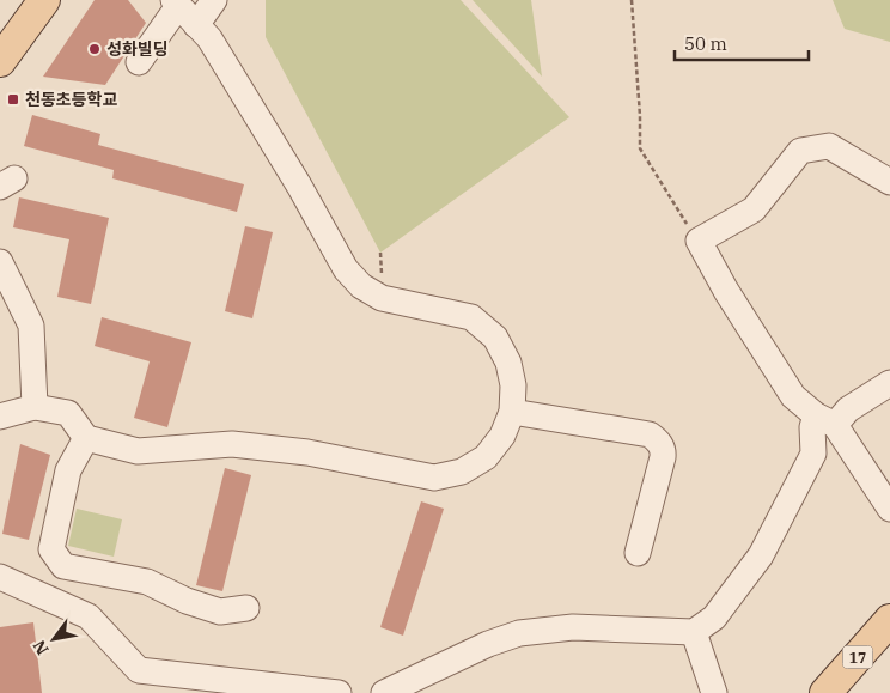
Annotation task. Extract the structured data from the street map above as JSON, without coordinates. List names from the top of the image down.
{
  "streets": {
    "main road": ["17"]
  },
  "places": {
    "other": ["성화빌딩"],
    "transit": ["천동초등학교"]
  },
  "scale_bar": "50 m",
  "north": "bottom left"
}
